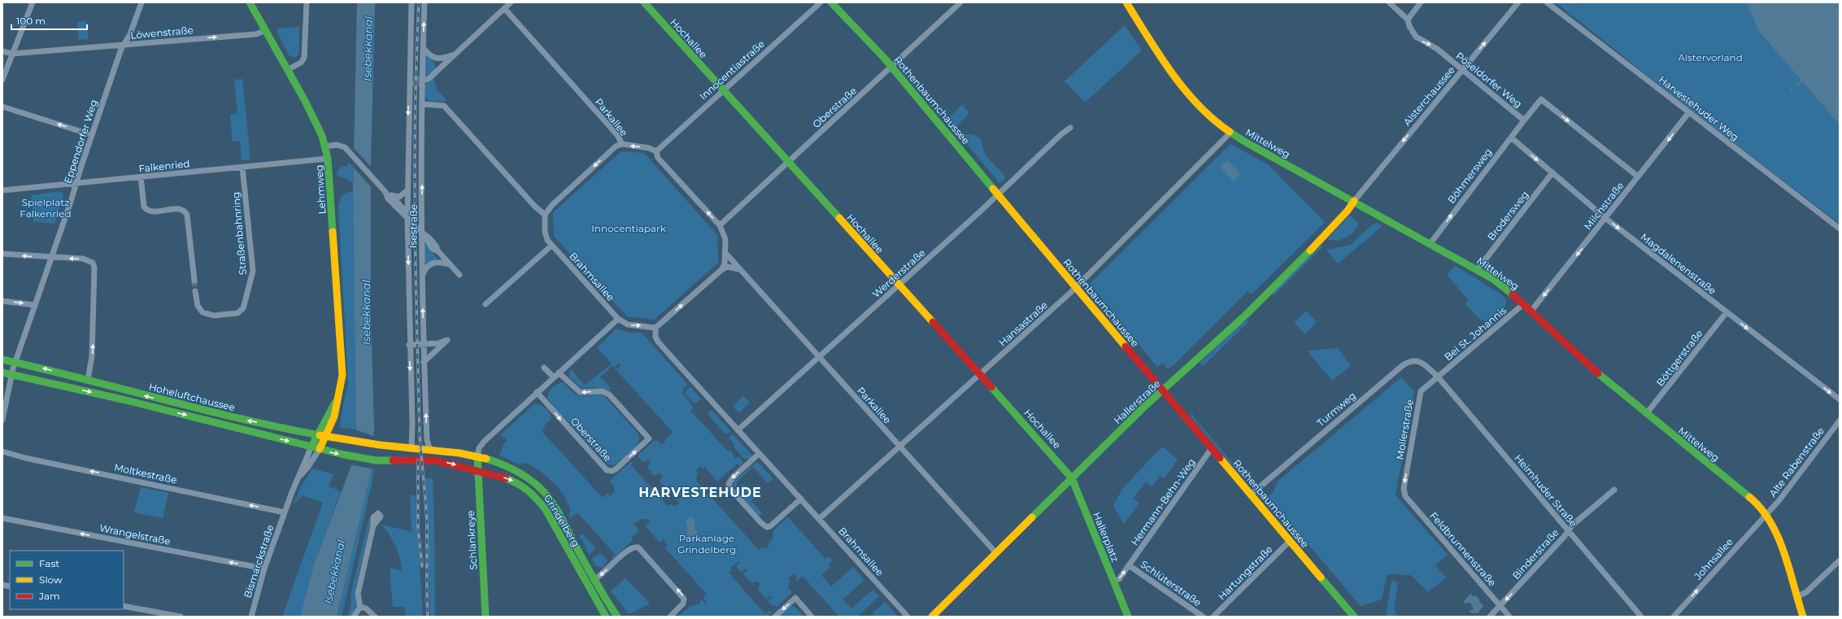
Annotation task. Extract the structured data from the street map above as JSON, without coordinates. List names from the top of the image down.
{
  "streets": {
    "street": [
      "Löwenstraße",
      "Hochallee",
      "Innocentiastraße",
      "Pöseldorfer Weg",
      "Alsterchaussee",
      "Rothenbaumchaussee",
      "Oberstraße",
      "Harvestehuder Weg",
      "Parkallee",
      "Eppendorfer Weg",
      "Mittelweg",
      "Falkenried",
      "Böhmersweg",
      "Lehmweg",
      "Milchstraße",
      "Brodersweg",
      "Isestraße",
      "Straßenbahnring",
      "Magdalenenstraße",
      "Werderstraße",
      "Brahmsallee",
      "Hansastraße",
      "Bei St. Johannis",
      "Böttgerstraße",
      "Hoheluftchaussee",
      "Hallerstraße",
      "Turmweg",
      "Mollerstraße",
      "Alte Rabenstraße",
      "Moltkestraße",
      "Heimhuder Straße",
      "Hermann-Behn-Weg",
      "Grindelberg",
      "Wrangelstraße",
      "Hallerplatz",
      "Schlankreye",
      "Feldbrunnenstraße",
      "Binderstraße",
      "Johnsallee",
      "Bismarckstraße",
      "Hartungstraße",
      "Schlüterstraße"
    ]
  },
  "crossings": [
    ["Löwenstraße", "Eppendorfer Weg"],
    ["Löwenstraße", "Lehmweg"],
    ["Hochallee", "Innocentiastraße"],
    ["Hochallee", "Oberstraße"],
    ["Hochallee", "Werderstraße"],
    ["Hochallee", "Hansastraße"],
    ["Hochallee", "Hallerstraße"],
    ["Hochallee", "Hallerplatz"],
    ["Innocentiastraße", "Parkallee"],
    ["Pöseldorfer Weg", "Alsterchaussee"],
    ["Pöseldorfer Weg", "Böhmersweg"],
    ["Pöseldorfer Weg", "Milchstraße"],
    ["Alsterchaussee", "Mittelweg"],
    ["Alsterchaussee", "Hallerstraße"],
    ["Rothenbaumchaussee", "Oberstraße"],
    ["Rothenbaumchaussee", "Werderstraße"],
    ["Rothenbaumchaussee", "Hansastraße"],
    ["Rothenbaumchaussee", "Hallerstraße"],
    ["Rothenbaumchaussee", "Turmweg"],
    ["Rothenbaumchaussee", "Hermann-Behn-Weg"],
    ["Rothenbaumchaussee", "Hartungstraße"],
    ["Harvestehuder Weg", "Milchstraße"],
    ["Parkallee", "Werderstraße"],
    ["Parkallee", "Hansastraße"],
    ["Parkallee", "Hallerstraße"],
    ["Eppendorfer Weg", "Falkenried"],
    ["Eppendorfer Weg", "Hoheluftchaussee"],
    ["Mittelweg", "Böhmersweg"],
    ["Mittelweg", "Milchstraße"],
    ["Mittelweg", "Brodersweg"],
    ["Mittelweg", "Hansastraße"],
    ["Mittelweg", "Bei St. Johannis"],
    ["Mittelweg", "Böttgerstraße"],
    ["Mittelweg", "Hallerstraße"],
    ["Mittelweg", "Alte Rabenstraße"],
    ["Mittelweg", "Johnsallee"],
    ["Falkenried", "Lehmweg"],
    ["Falkenried", "Straßenbahnring"],
    ["Böhmersweg", "Magdalenenstraße"],
    ["Lehmweg", "Hoheluftchaussee"],
    ["Lehmweg", "Bismarckstraße"],
    ["Milchstraße", "Magdalenenstraße"],
    ["Brodersweg", "Magdalenenstraße"],
    ["Isestraße", "Grindelberg"],
    ["Magdalenenstraße", "Böttgerstraße"],
    ["Werderstraße", "Brahmsallee"],
    ["Brahmsallee", "Hansastraße"],
    ["Bei St. Johannis", "Turmweg"],
    ["Bei St. Johannis", "Mollerstraße"],
    ["Bei St. Johannis", "Heimhuder Straße"],
    ["Hoheluftchaussee", "Grindelberg"],
    ["Hoheluftchaussee", "Bismarckstraße"],
    ["Hallerstraße", "Hallerplatz"],
    ["Turmweg", "Mollerstraße"],
    ["Turmweg", "Heimhuder Straße"],
    ["Mollerstraße", "Heimhuder Straße"],
    ["Mollerstraße", "Feldbrunnenstraße"],
    ["Alte Rabenstraße", "Johnsallee"],
    ["Moltkestraße", "Bismarckstraße"],
    ["Heimhuder Straße", "Binderstraße"],
    ["Hermann-Behn-Weg", "Hallerplatz"],
    ["Hermann-Behn-Weg", "Schlüterstraße"],
    ["Grindelberg", "Schlankreye"],
    ["Wrangelstraße", "Bismarckstraße"],
    ["Hallerplatz", "Schlüterstraße"],
    ["Feldbrunnenstraße", "Binderstraße"]
  ],
  "one_way": [
    "Löwenstraße",
    "Pöseldorfer Weg",
    "Böhmersweg",
    "Milchstraße",
    "Magdalenenstraße",
    "Mollerstraße",
    "Moltkestraße",
    "Wrangelstraße",
    "Binderstraße",
    "Johnsallee"
  ],
  "districts": ["HARVESTEHUDE"],
  "water": ["Isebekkanal"],
  "parks": [
    "Alstervorland",
    "Spielplatz Falkenried",
    "Innocentiapark",
    "Parkanlage Grindelberg"
  ],
  "legend": ["Fast", "Slow", "Jam"],
  "scale_bar": "100 m"
}
